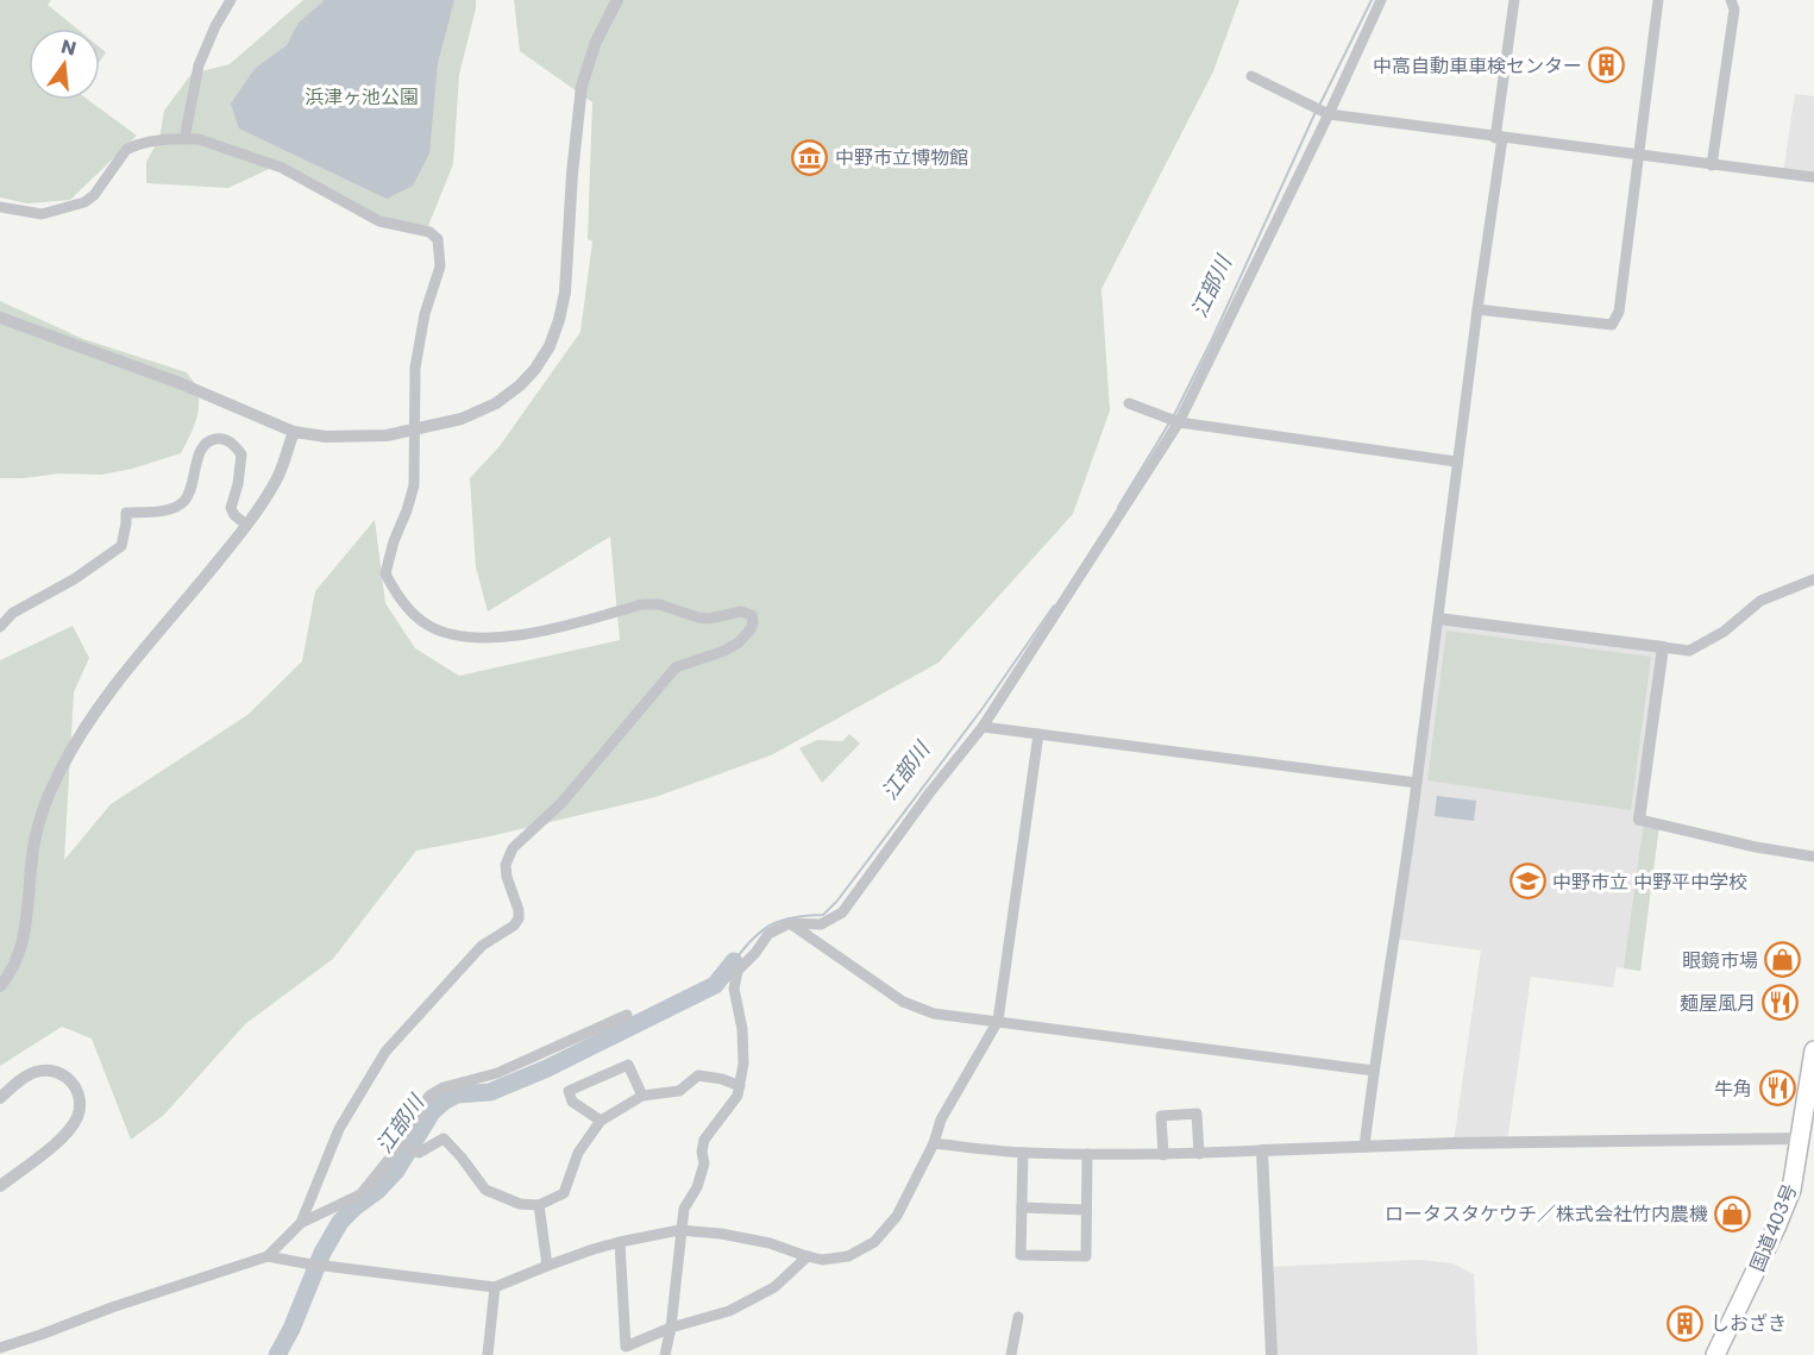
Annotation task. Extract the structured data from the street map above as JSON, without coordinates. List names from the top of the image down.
{
  "streets": {
    "highway": ["国道403号"]
  },
  "water": ["江部川"],
  "parks": ["浜津ヶ池公園"],
  "places": {
    "building": ["中高自動車車検センター", "しおざき"],
    "museum": ["中野市立博物館"],
    "school or university": ["中野市立 中野平中学校"],
    "shop": ["眼鏡市場", "ロータスタケウチ／株式会社竹内農機"],
    "restaurant": ["麺屋風月", "牛角"]
  },
  "north": "top"
}
